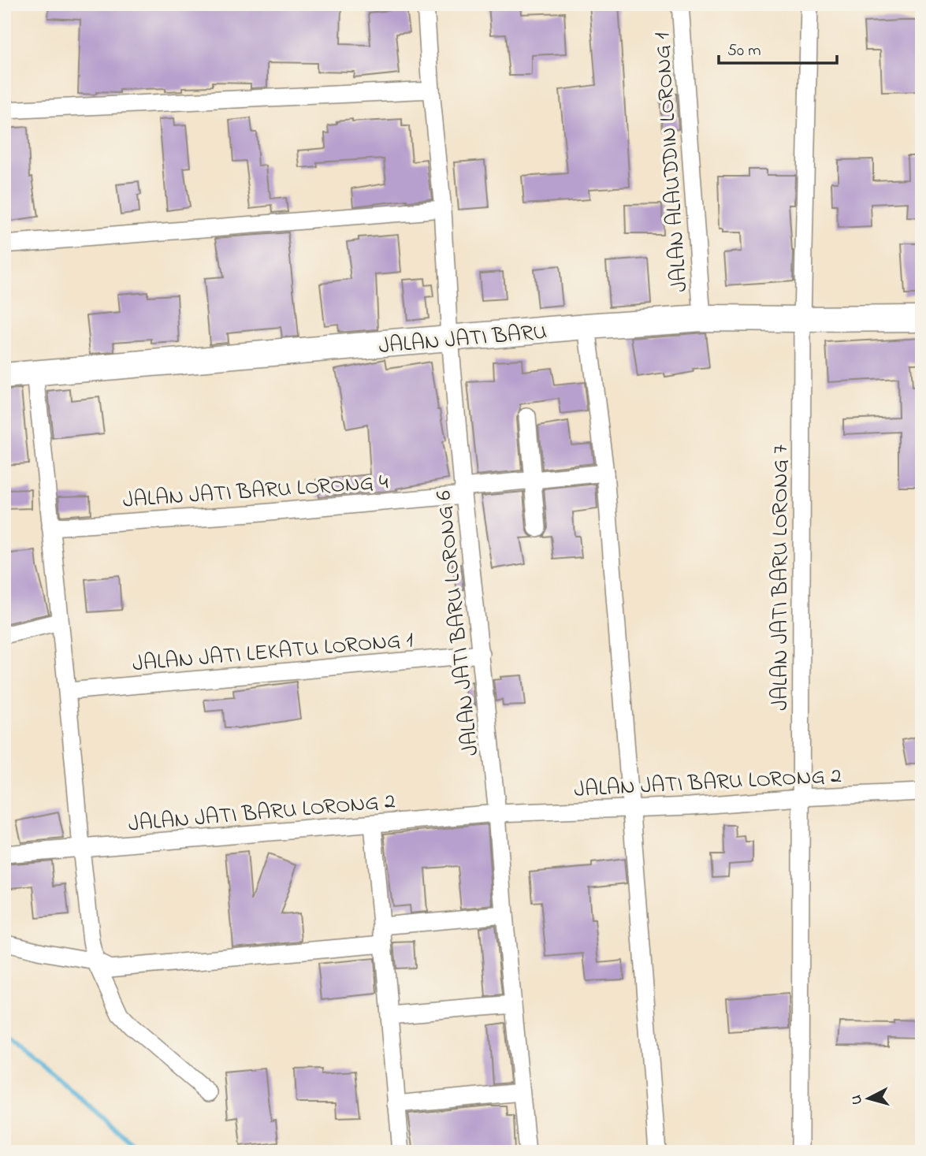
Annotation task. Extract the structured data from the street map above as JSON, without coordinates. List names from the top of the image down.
{
  "streets": {
    "street": [
      "JALAN ALAUDDIN LORONG 1",
      "JALAN JATI BARU",
      "JALAN JATI BARU LORONG 4",
      "JALAN JATI BARU LORONG 7",
      "JALAN JATI BARU LORONG 6",
      "JALAN JATI LEKATU LORONG 1",
      "JALAN JATI BARU LORONG 2"
    ]
  },
  "crossings": [
    ["JALAN ALAUDDIN LORONG 1", "JALAN JATI BARU"],
    ["JALAN JATI BARU", "JALAN JATI BARU LORONG 7"],
    ["JALAN JATI BARU", "JALAN JATI BARU LORONG 6"],
    ["JALAN JATI BARU LORONG 4", "JALAN JATI BARU LORONG 6"],
    ["JALAN JATI BARU LORONG 7", "JALAN JATI BARU LORONG 2"],
    ["JALAN JATI BARU LORONG 6", "JALAN JATI LEKATU LORONG 1"],
    ["JALAN JATI BARU LORONG 6", "JALAN JATI BARU LORONG 2"]
  ],
  "scale_bar": "50 m",
  "north": "left"
}
